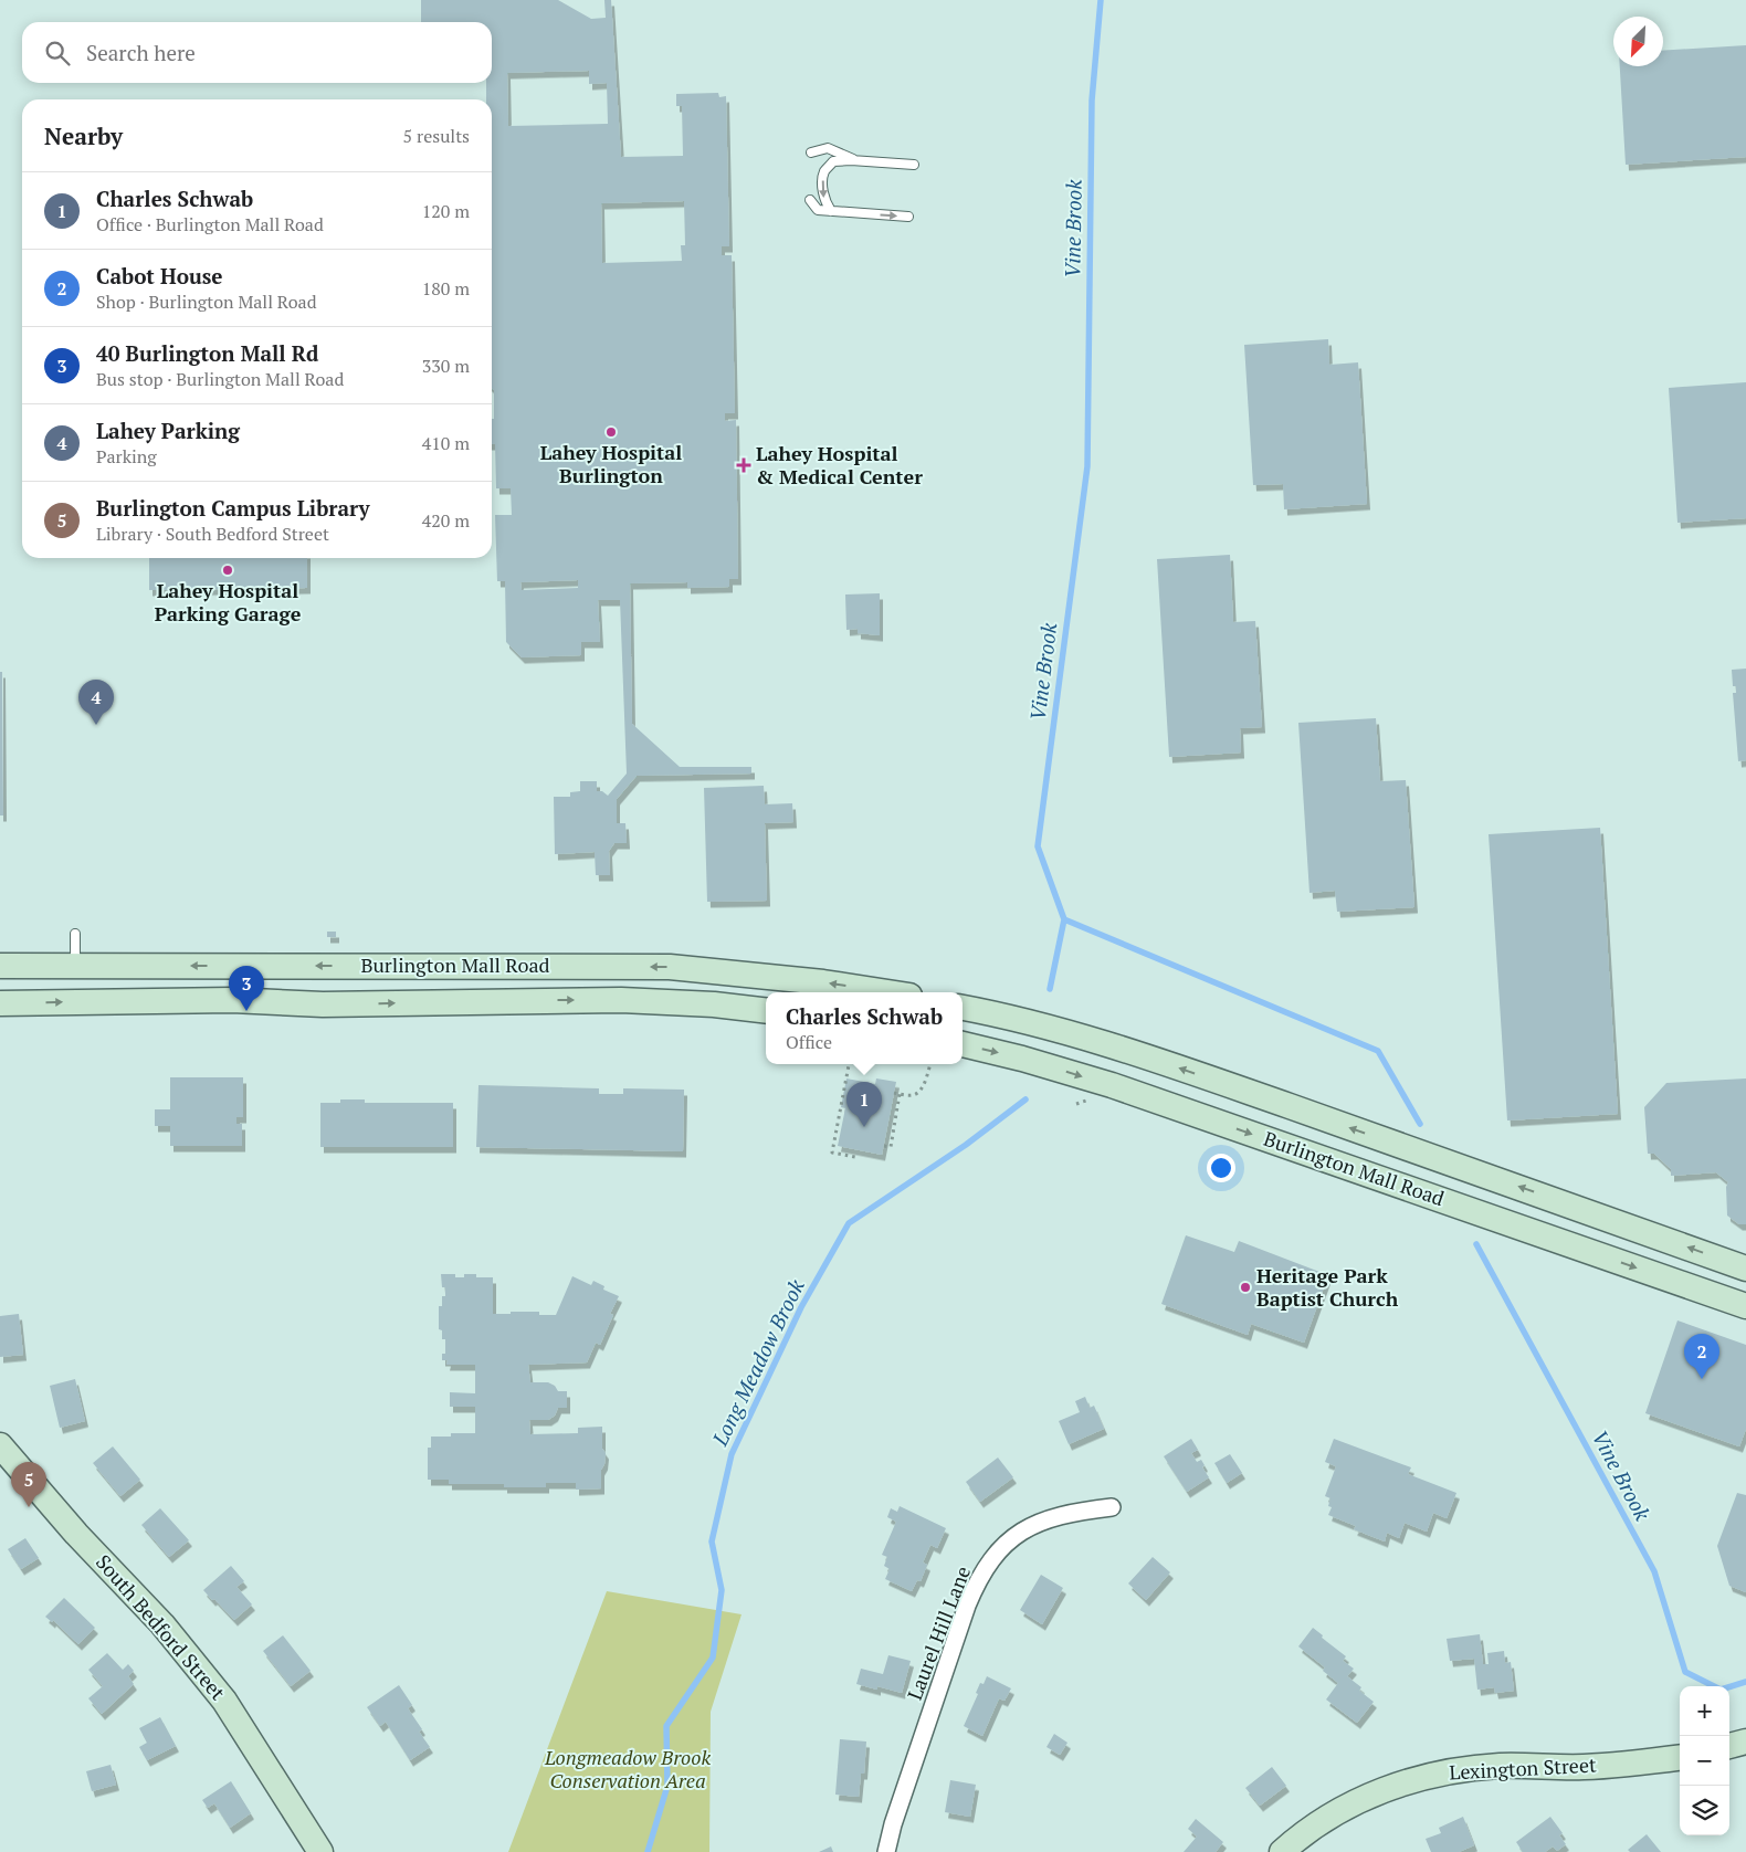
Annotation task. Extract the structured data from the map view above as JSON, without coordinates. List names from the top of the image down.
{
  "streets": {
    "main road": ["Burlington Mall Road", "South Bedford Street", "Lexington Street"],
    "street": ["Laurel Hill Lane"]
  },
  "water": ["Vine Brook", "Long Meadow Brook"],
  "parks": ["Longmeadow Brook Conservation Area"],
  "places": {
    "other": ["Lahey Hospital Burlington", "Lahey Hospital Parking Garage", "Heritage Park Baptist Church"],
    "health": ["Lahey Hospital & Medical Center"]
  },
  "north": "bottom left",
  "page": {
    "search": "Search here",
    "heading": ["Nearby", "5 results"],
    "list": [
      {
        "mark": "1",
        "name": "Charles Schwab",
        "note": "Office · Burlington Mall Road",
        "value": "120 m"
      },
      {
        "mark": "2",
        "name": "Cabot House",
        "note": "Shop · Burlington Mall Road",
        "value": "180 m"
      },
      {
        "mark": "3",
        "name": "40 Burlington Mall Rd",
        "note": "Bus stop · Burlington Mall Road",
        "value": "330 m"
      },
      {
        "mark": "4",
        "name": "Lahey Parking",
        "note": "Parking",
        "value": "410 m"
      },
      {
        "mark": "5",
        "name": "Burlington Campus Library",
        "note": "Library · South Bedford Street",
        "value": "420 m"
      }
    ],
    "pins": [
      "4",
      "3",
      "1",
      "2",
      "5"
    ],
    "popup": ["Charles Schwab", "Office"],
    "map_buttons": ["+", "−"]
  }
}
